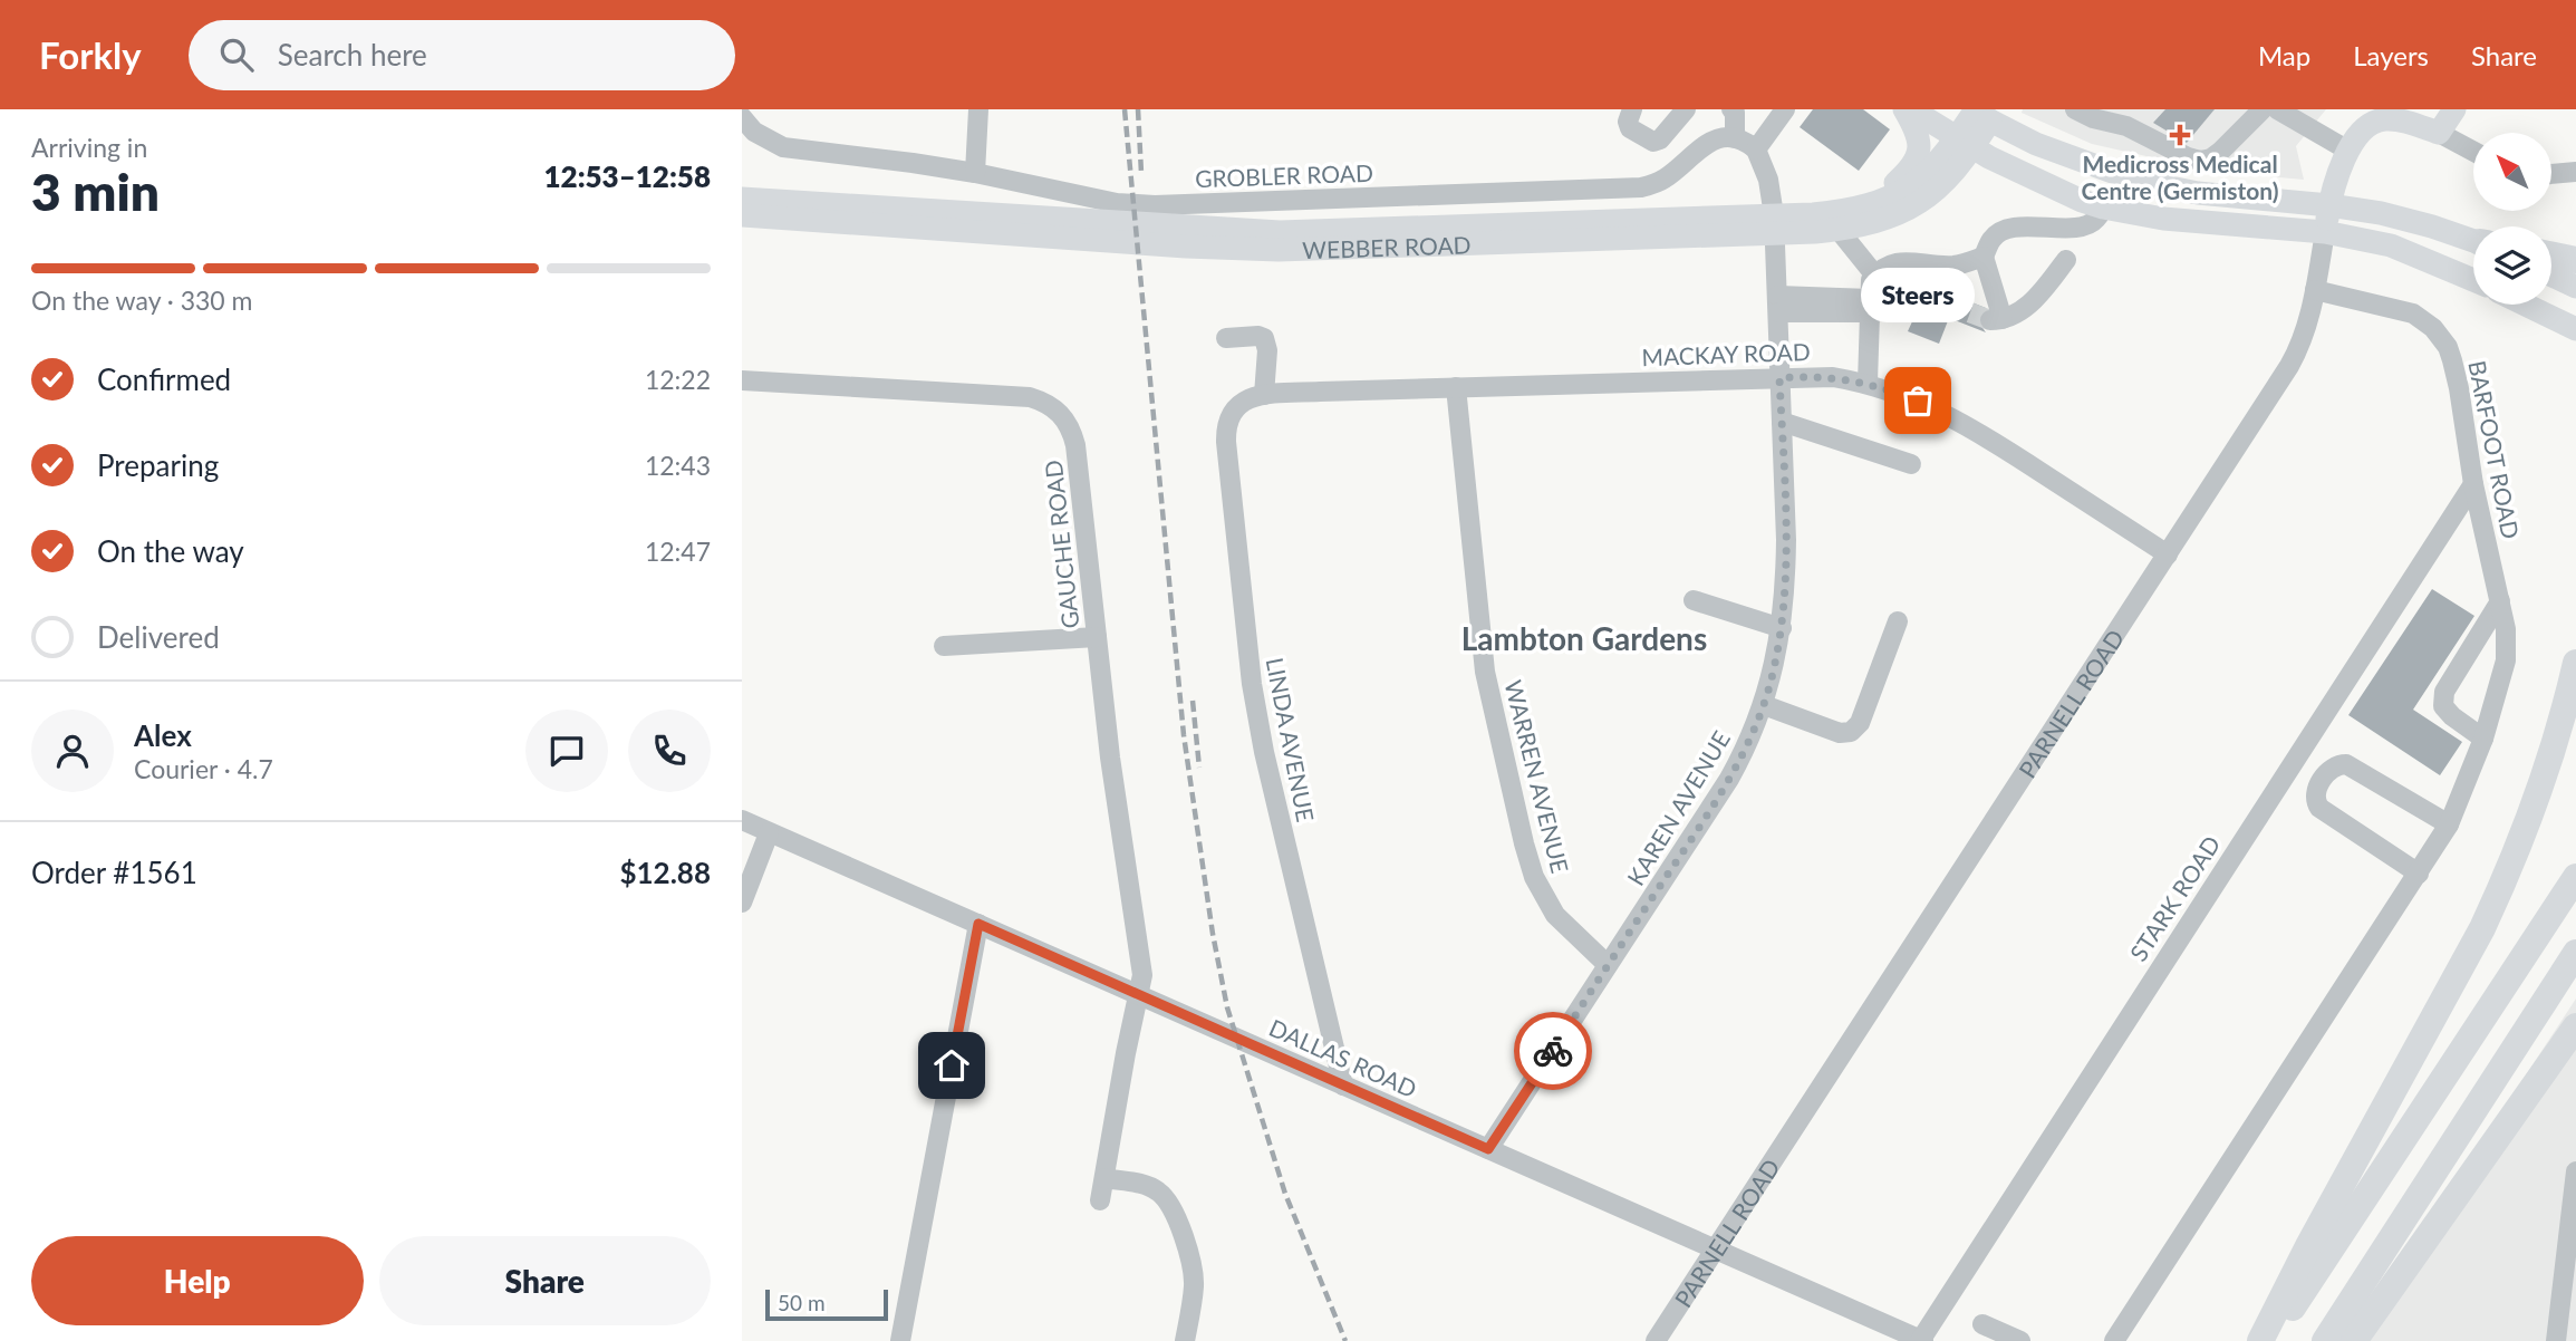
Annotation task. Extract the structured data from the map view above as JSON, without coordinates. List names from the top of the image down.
{
  "streets": {
    "main road": ["WEBBER ROAD", "PARNELL ROAD"],
    "street": [
      "GROBLER ROAD",
      "MACKAY ROAD",
      "BARFOOT ROAD",
      "GAUCHE ROAD",
      "LINDA AVENUE",
      "WARREN AVENUE",
      "KAREN AVENUE",
      "STARK ROAD",
      "DALLAS ROAD"
    ]
  },
  "crossings": [
    ["GROBLER ROAD", "WEBBER ROAD"],
    ["WEBBER ROAD", "KAREN AVENUE"],
    ["MACKAY ROAD", "PARNELL ROAD"],
    ["MACKAY ROAD", "LINDA AVENUE"],
    ["MACKAY ROAD", "WARREN AVENUE"],
    ["MACKAY ROAD", "KAREN AVENUE"],
    ["BARFOOT ROAD", "PARNELL ROAD"],
    ["BARFOOT ROAD", "STARK ROAD"],
    ["GAUCHE ROAD", "DALLAS ROAD"],
    ["PARNELL ROAD", "DALLAS ROAD"],
    ["LINDA AVENUE", "DALLAS ROAD"],
    ["WARREN AVENUE", "KAREN AVENUE"],
    ["KAREN AVENUE", "DALLAS ROAD"],
    ["STARK ROAD", "DALLAS ROAD"]
  ],
  "districts": ["Lambton Gardens"],
  "places": {
    "health": ["Medicross Medical Centre (Germiston)"],
    "other": ["Steers"]
  },
  "scale_bar": "50 m",
  "north": "top left",
  "page": {
    "header": "Forkly",
    "search": "Search here",
    "nav": ["Map", "Layers", "Share"],
    "heading": ["3 min", "Arriving in", "12:53–12:58"],
    "panel": [
      "Alex",
      "Courier · 4.7",
      "Order #1561",
      "$12.88"
    ],
    "bar": "On the way · 330 m",
    "bubble": "Steers",
    "list": [
      ["Confirmed", "12:22"],
      ["Preparing", "12:43"],
      ["On the way", "12:47"],
      "Delivered"
    ],
    "buttons": ["Help", "Share"],
    "scale": "50 m"
  }
}
